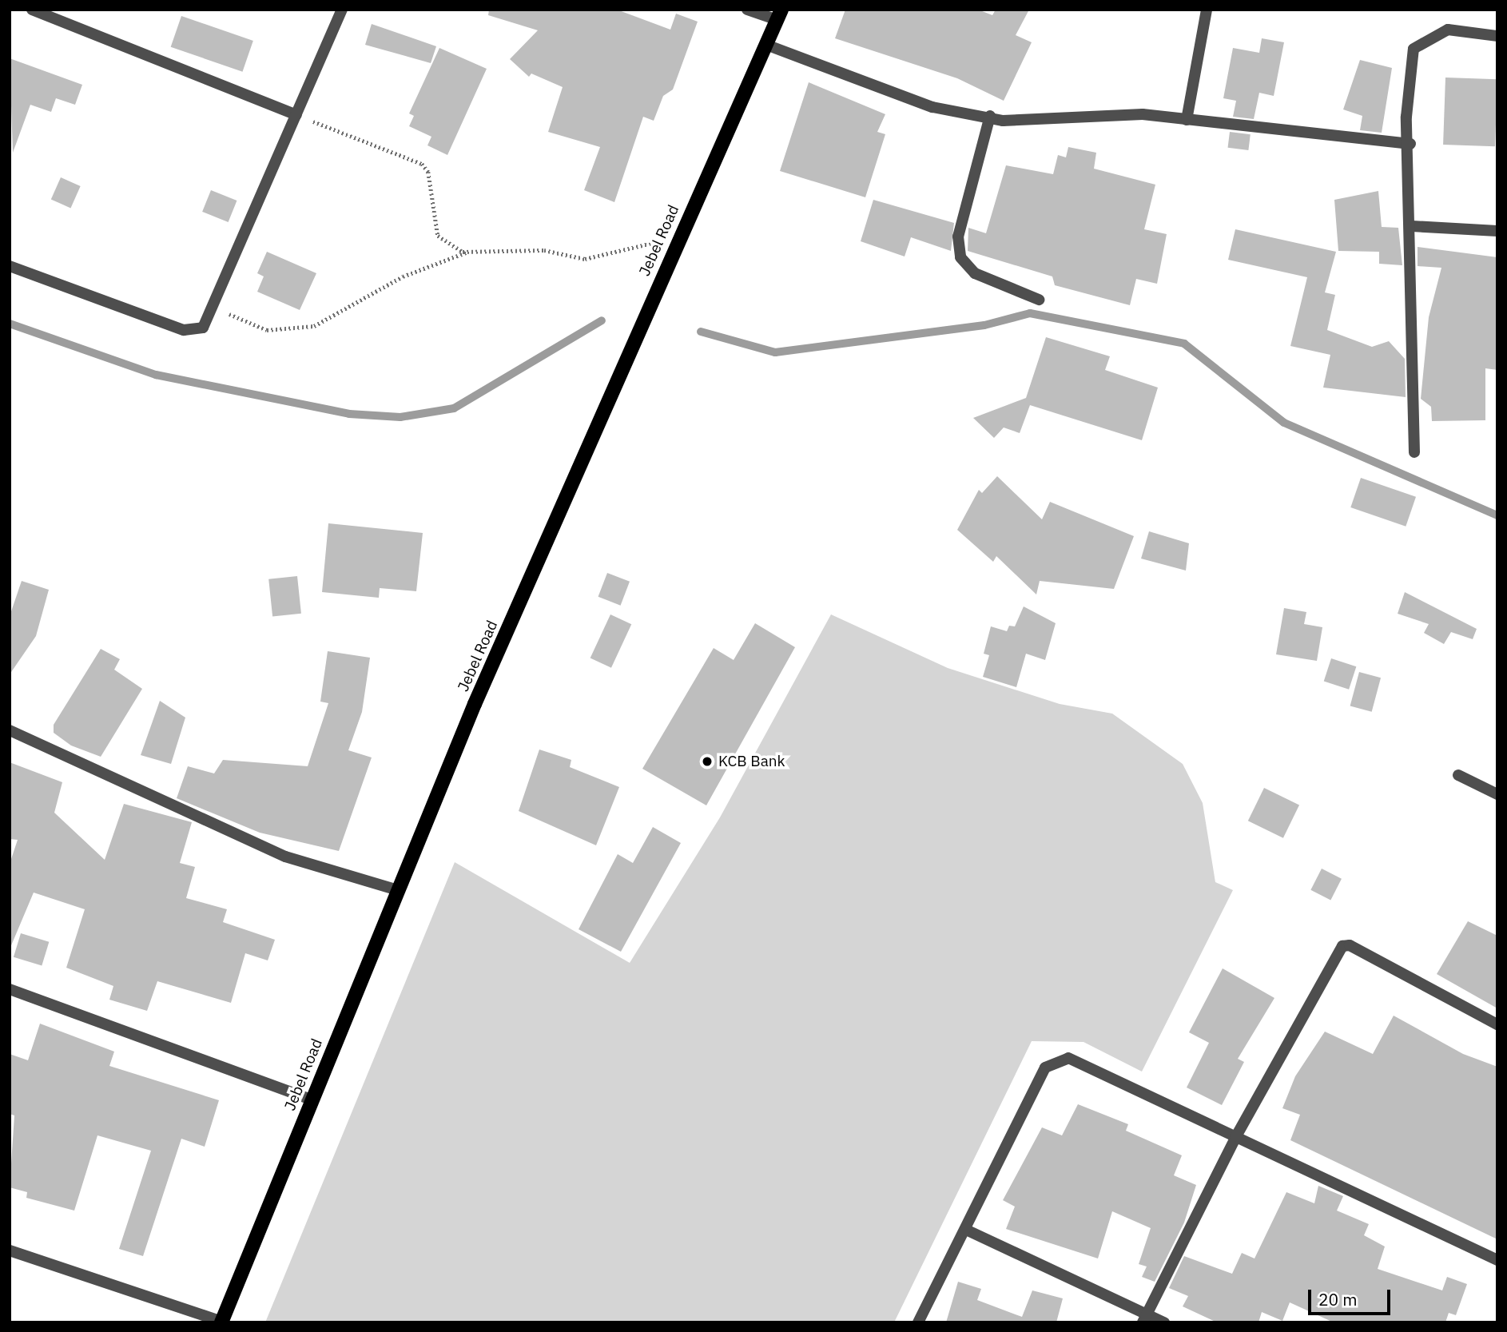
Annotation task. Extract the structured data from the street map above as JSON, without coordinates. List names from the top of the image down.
{
  "streets": {
    "main road": ["Jebel Road"]
  },
  "places": ["KCB Bank"],
  "scale_bar": "20 m"
}
